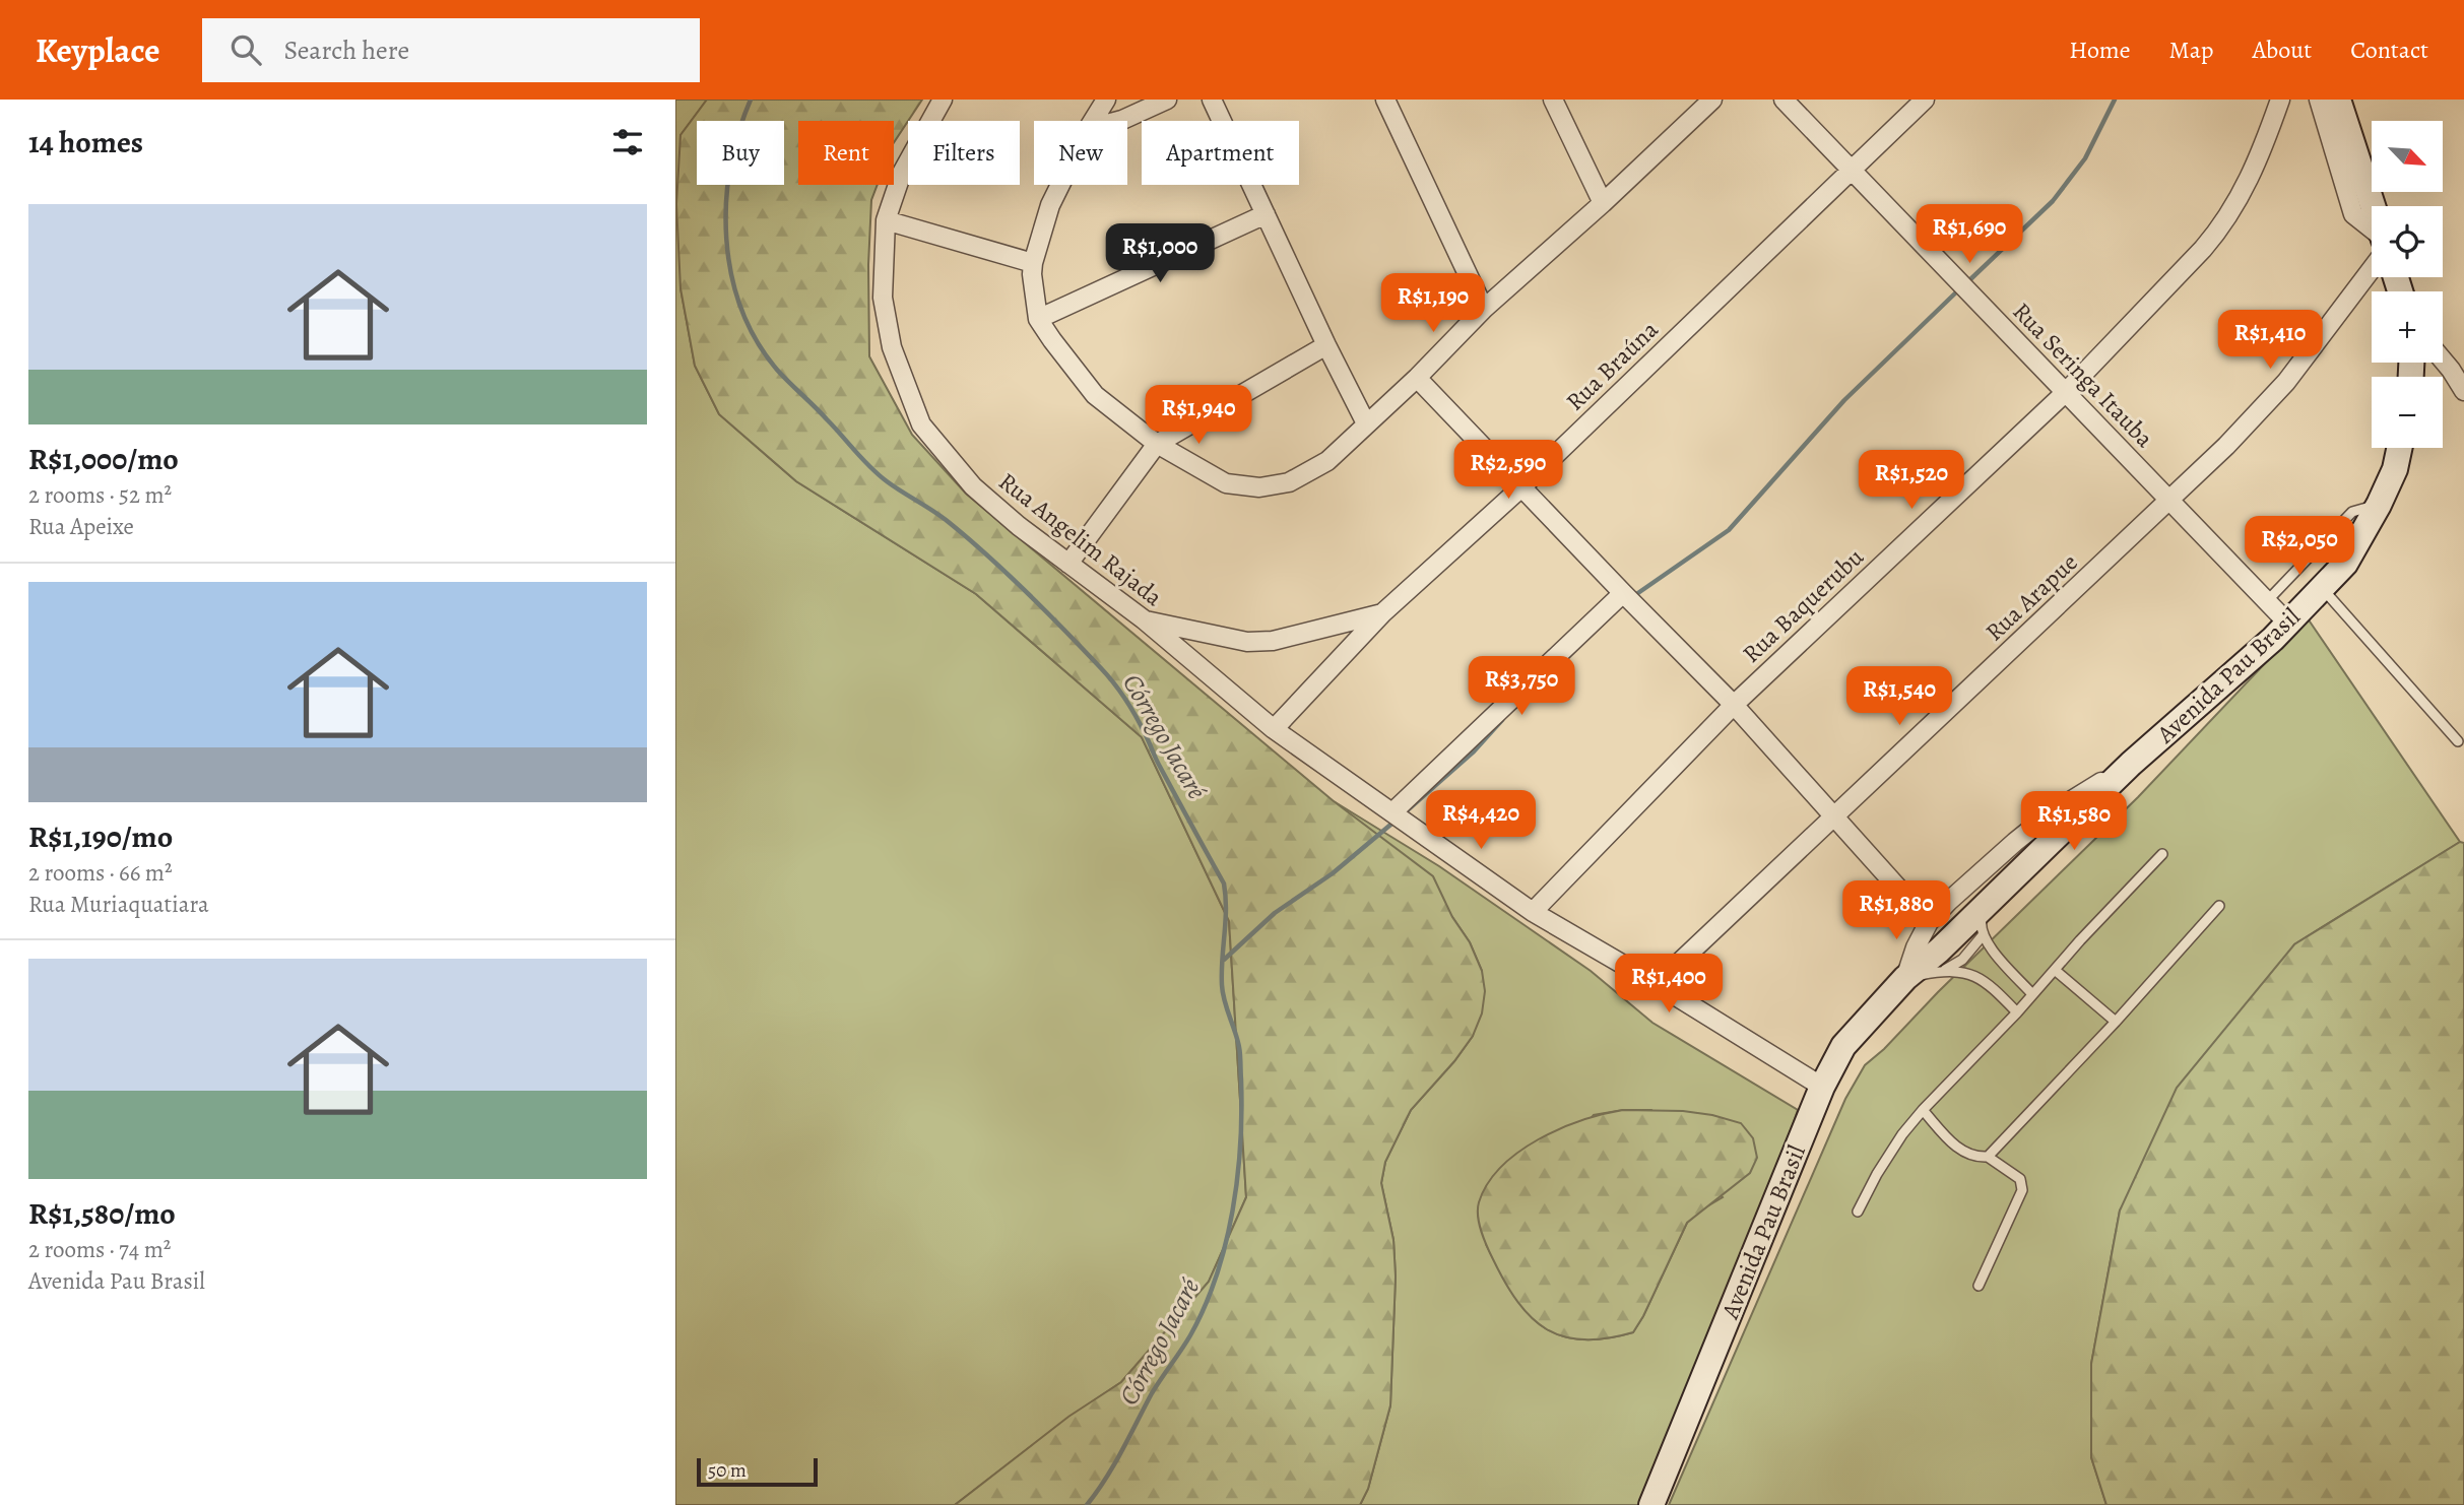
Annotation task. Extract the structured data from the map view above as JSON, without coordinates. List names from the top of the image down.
{
  "streets": {
    "main road": ["Avenida Pau Brasil"],
    "street": [
      "Rua Braúna",
      "Rua Seringa Itauba",
      "Rua Angelim Rajada",
      "Rua Arapue",
      "Rua Baquerubu"
    ]
  },
  "crossings": [
    ["Rua Braúna", "Rua Seringa Itauba"],
    ["Rua Braúna", "Rua Angelim Rajada"],
    ["Rua Seringa Itauba", "Rua Arapue"],
    ["Rua Seringa Itauba", "Rua Baquerubu"],
    ["Rua Seringa Itauba", "Avenida Pau Brasil"],
    ["Rua Angelim Rajada", "Rua Baquerubu"]
  ],
  "water": ["Córrego Jacaré"],
  "scale_bar": "50 m",
  "north": "bottom right",
  "page": {
    "header": "Keyplace",
    "search": "Search here",
    "nav": [
      "Home",
      "Map",
      "About",
      "Contact"
    ],
    "heading": "14 homes",
    "map_buttons": ["+", "−"],
    "chip": [
      "Buy",
      "Rent",
      "Filters",
      "New",
      "Apartment"
    ],
    "list": [
      {
        "name": "R$1,000/mo",
        "note": "2 rooms · 52 m² · Rua Apeixe"
      },
      {
        "name": "R$1,190/mo",
        "note": "2 rooms · 66 m² · Rua Muriaquatiara"
      },
      {
        "name": "R$1,580/mo",
        "note": "2 rooms · 74 m² · Avenida Pau Brasil"
      }
    ],
    "price": [
      "R$1,690",
      "R$1,000",
      "R$1,190",
      "R$1,410",
      "R$1,940",
      "R$2,590",
      "R$1,520",
      "R$2,050",
      "R$3,750",
      "R$1,540",
      "R$4,420",
      "R$1,580",
      "R$1,880",
      "R$1,400"
    ],
    "scale": "50 m"
  }
}
